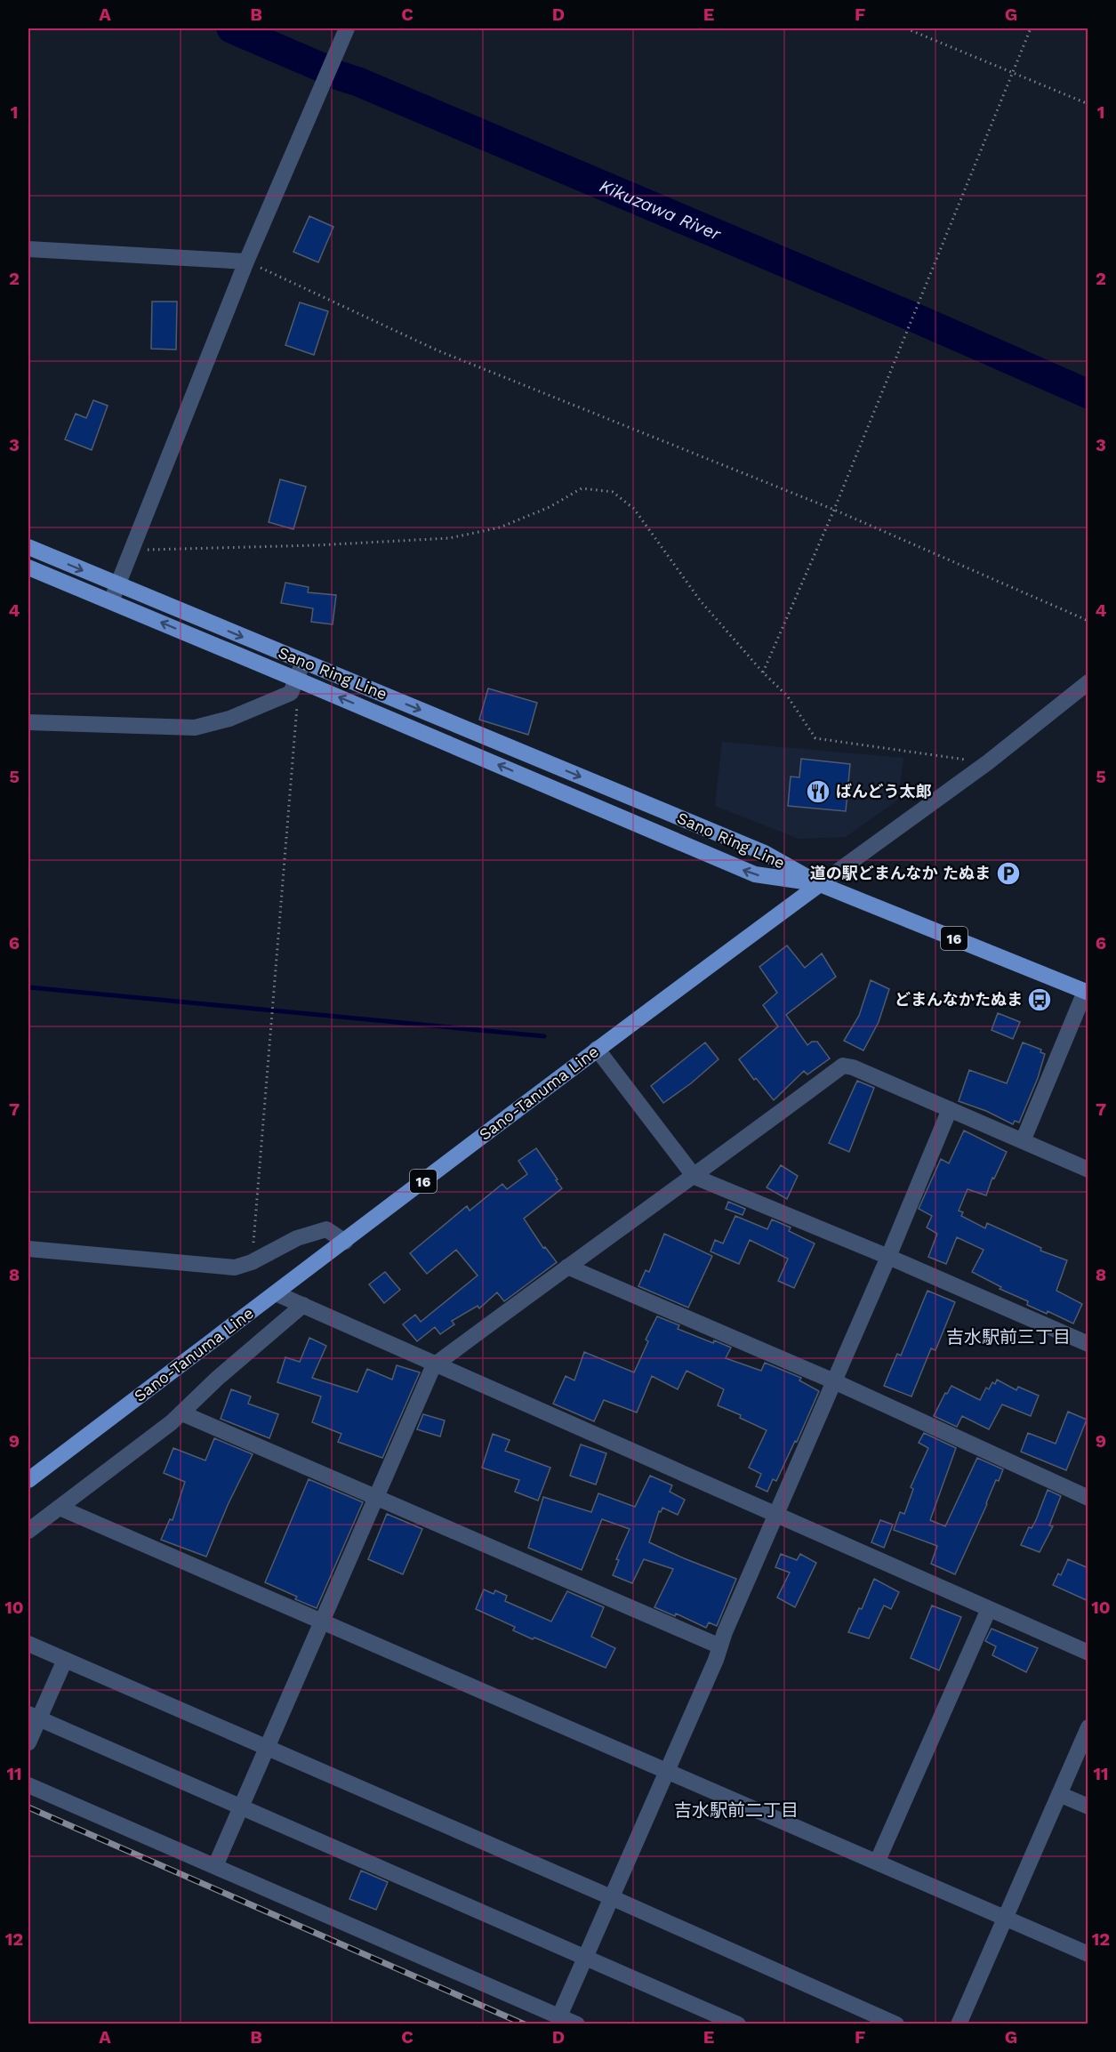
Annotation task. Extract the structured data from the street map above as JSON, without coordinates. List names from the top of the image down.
{
  "streets": {
    "main road": ["Sano Ring Line", "16", "Sano-Tanuma Line"]
  },
  "crossings": [
    ["Sano Ring Line", "16"],
    ["Sano Ring Line", "Sano-Tanuma Line"],
    ["16", "Sano-Tanuma Line"]
  ],
  "districts": ["吉水駅前三丁目", "吉水駅前二丁目"],
  "water": ["Kikuzawa River"],
  "places": {
    "restaurant": ["ばんどう太郎"],
    "parking": ["道の駅どまんなか たぬま"],
    "bus stop": ["どまんなかたぬま"]
  },
  "grid": {
    "columns": [
      "A",
      "B",
      "C",
      "D",
      "E",
      "F",
      "G"
    ],
    "rows": [
      "1",
      "2",
      "3",
      "4",
      "5",
      "6",
      "7",
      "8",
      "9",
      "10",
      "11",
      "12"
    ]
  }
}
